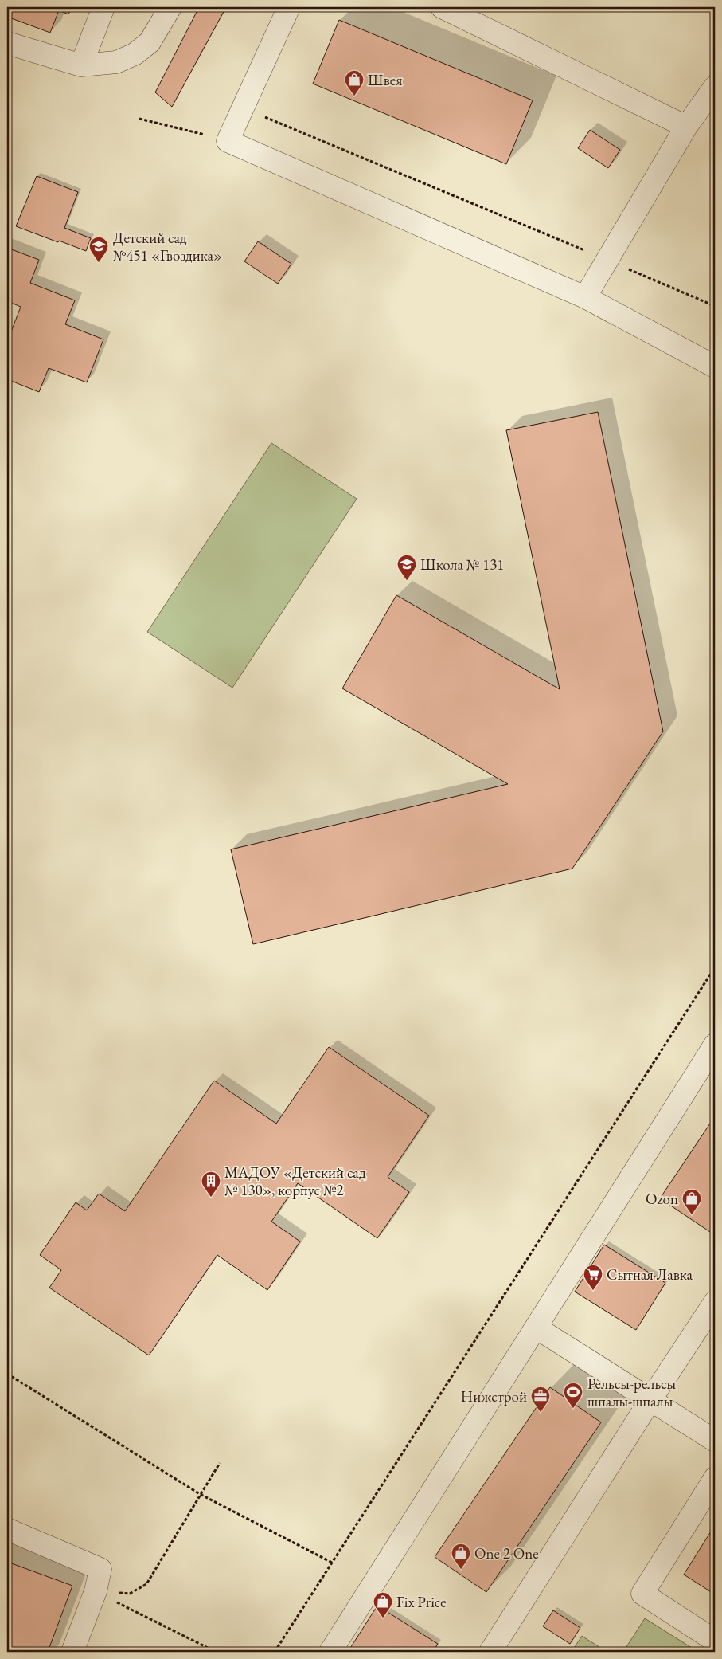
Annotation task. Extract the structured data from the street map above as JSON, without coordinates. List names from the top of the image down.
{
  "places": {
    "shop": [
      "Швея",
      "Ozon",
      "One 2 One",
      "Fix Price"
    ],
    "school or university": ["Детский сад №451 «Гвоздика»", "Школа № 131"],
    "building": ["МАДОУ «Детский сад № 130», корпус №2"],
    "supermarket": ["Сытная Лавка"],
    "sports": ["Рельсы-рельсы шпалы-шпалы"],
    "office": ["Нижстрой"]
  }
}
